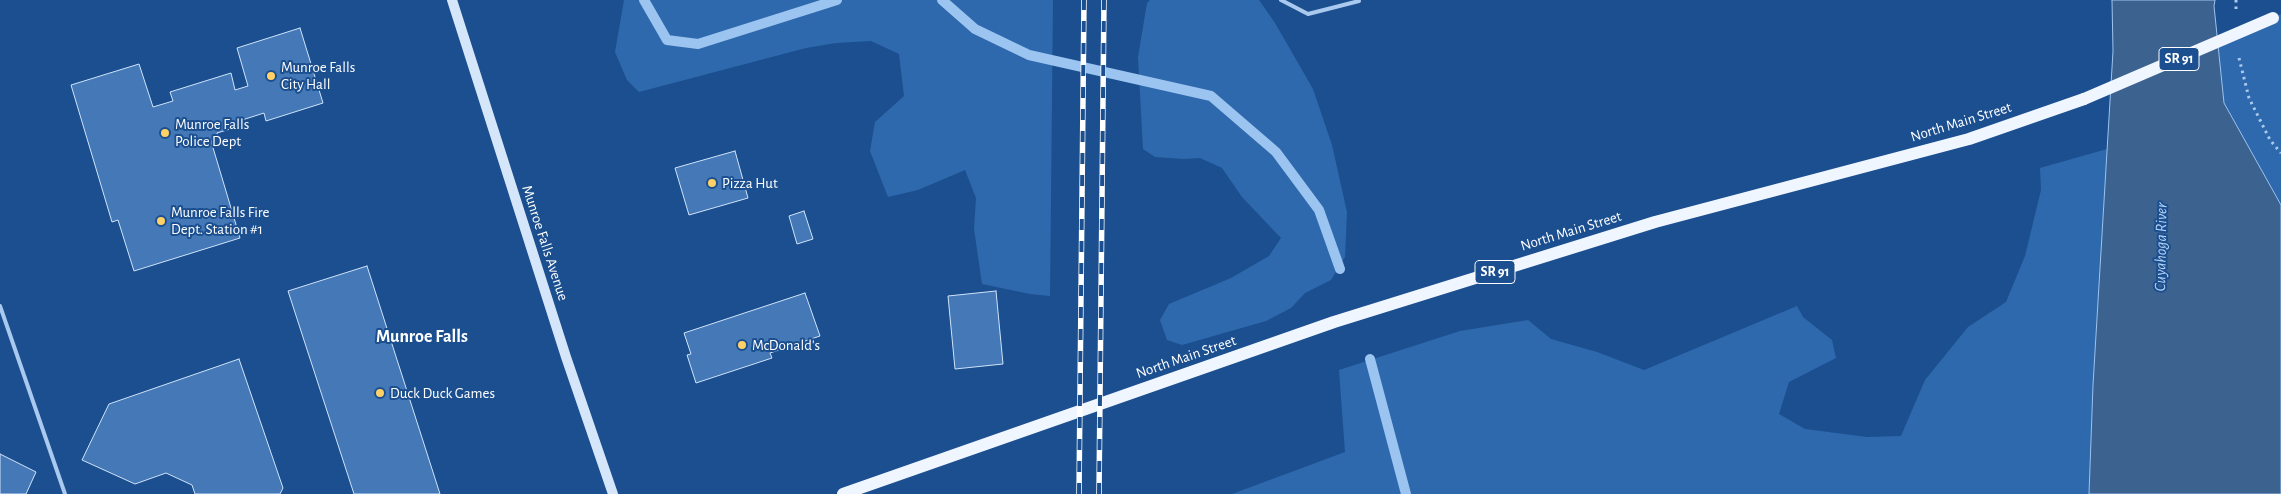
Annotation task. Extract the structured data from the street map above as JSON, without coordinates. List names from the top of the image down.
{
  "streets": {
    "main road": ["SR 91", "North Main Street"],
    "street": ["Munroe Falls Avenue"]
  },
  "districts": ["Munroe Falls"],
  "water": ["Cuyahoga River"],
  "places": [
    "Munroe Falls City Hall",
    "Munroe Falls Police Dept",
    "Pizza Hut",
    "Munroe Falls Fire Dept. Station #1",
    "McDonald's",
    "Duck Duck Games"
  ]
}
